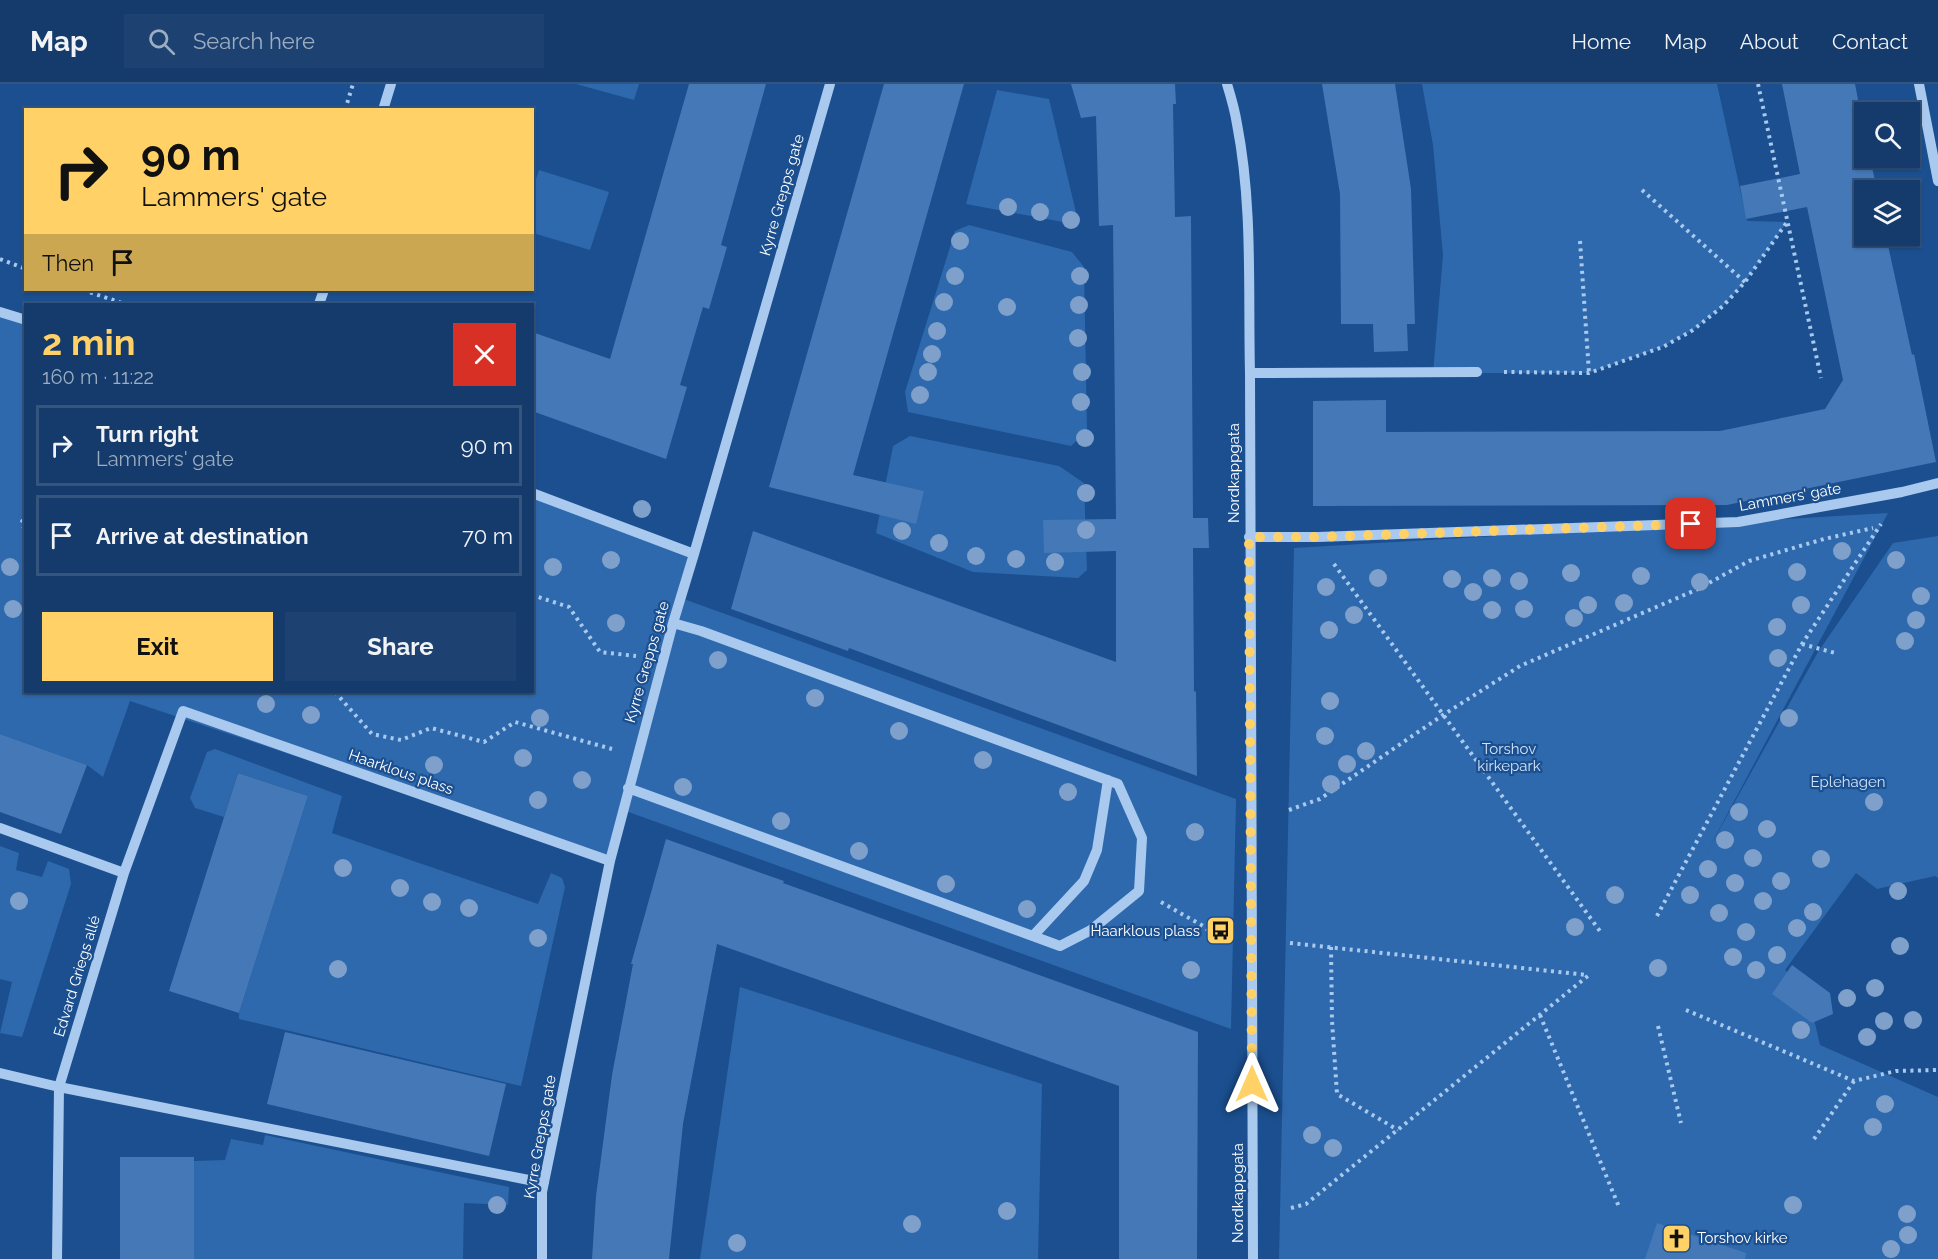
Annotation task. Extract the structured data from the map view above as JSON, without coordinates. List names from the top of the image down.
{
  "streets": {
    "street": [
      "Kyrre Grepps gate",
      "Nordkappgata",
      "Lammers' gate",
      "Haarklous plass",
      "Edvard Griegs allé"
    ]
  },
  "crossings": [
    ["Kyrre Grepps gate", "Haarklous plass"],
    ["Nordkappgata", "Lammers' gate"],
    ["Haarklous plass", "Edvard Griegs allé"]
  ],
  "parks": ["Torshov kirkepark", "Eplehagen"],
  "places": {
    "bus stop": ["Haarklous plass"],
    "church": ["Torshov kirke"]
  },
  "page": {
    "header": "Map",
    "search": "Search here",
    "nav": [
      "Home",
      "Map",
      "About",
      "Contact"
    ],
    "turn": ["90 m", "Lammers' gate"],
    "then": "Then",
    "heading": ["2 min", "160 m · 11:22"],
    "list": [
      {
        "name": "Turn right",
        "note": "Lammers' gate",
        "value": "90 m"
      },
      {
        "name": "Arrive at destination",
        "value": "70 m"
      }
    ],
    "buttons": ["Exit", "Share"]
  }
}
